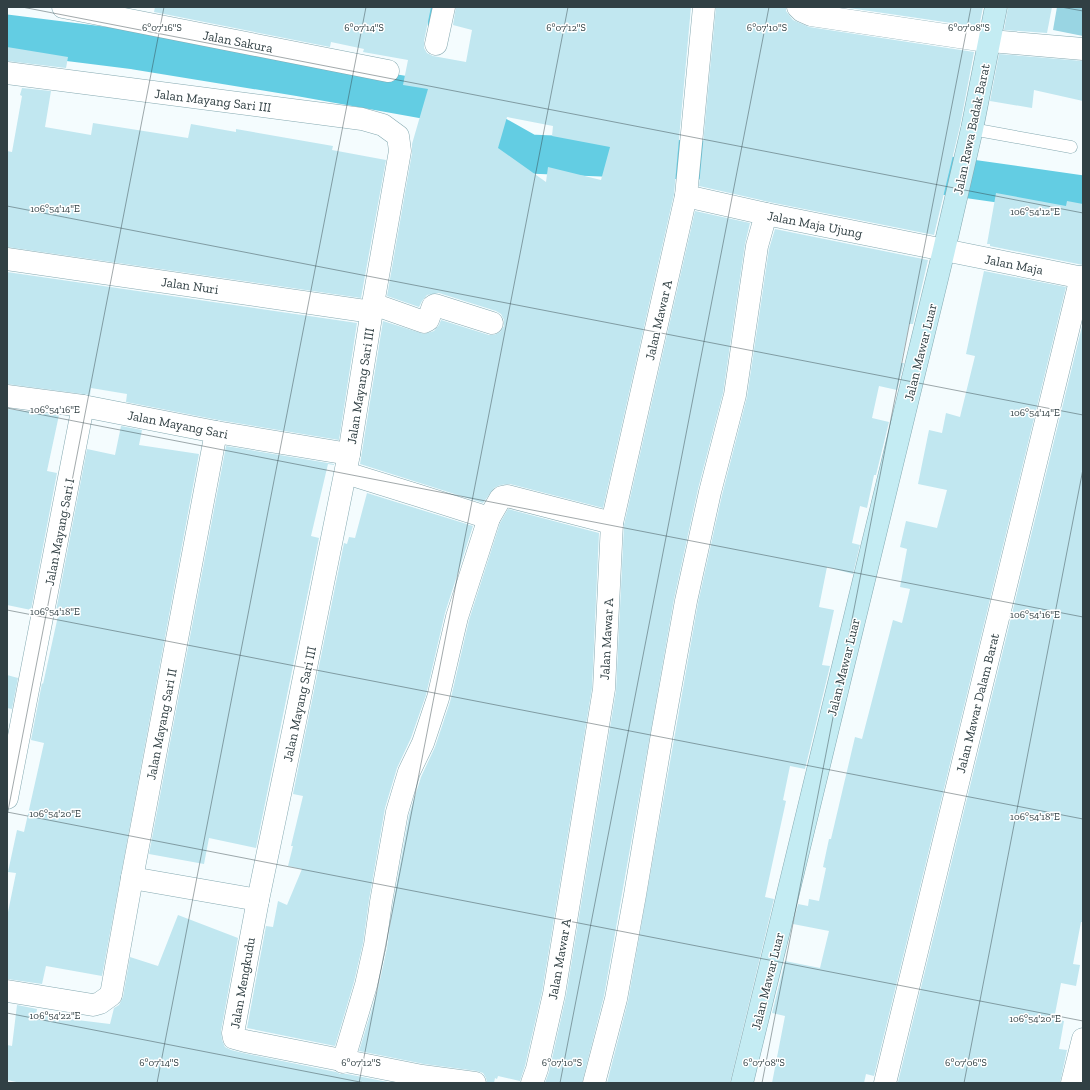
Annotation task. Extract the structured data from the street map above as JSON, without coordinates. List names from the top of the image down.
{
  "streets": {
    "street": [
      "Jalan Sakura",
      "Jalan Mayang Sari III",
      "Jalan Rawa Badak Barat",
      "Jalan Maja Ujung",
      "Jalan Maja",
      "Jalan Nuri",
      "Jalan Mawar A",
      "Jalan Mawar Luar",
      "Jalan Mayang Sari",
      "Jalan Mayang Sari I",
      "Jalan Mawar Dalam Barat",
      "Jalan Mayang Sari II",
      "Jalan Mengkudu"
    ]
  },
  "crossings": [
    ["Jalan Mayang Sari III", "Jalan Nuri"],
    ["Jalan Mayang Sari III", "Jalan Mayang Sari"],
    ["Jalan Mayang Sari III", "Jalan Mengkudu"],
    ["Jalan Rawa Badak Barat", "Jalan Maja Ujung"],
    ["Jalan Rawa Badak Barat", "Jalan Maja"],
    ["Jalan Rawa Badak Barat", "Jalan Mawar Luar"],
    ["Jalan Maja Ujung", "Jalan Maja"],
    ["Jalan Maja Ujung", "Jalan Mawar A"],
    ["Jalan Maja Ujung", "Jalan Mawar Luar"],
    ["Jalan Maja", "Jalan Mawar Luar"],
    ["Jalan Maja", "Jalan Mawar Dalam Barat"],
    ["Jalan Mayang Sari", "Jalan Mayang Sari I"],
    ["Jalan Mayang Sari", "Jalan Mayang Sari II"]
  ],
  "coordinates": [
    "6°07'14\"S",
    "6°07'12\"S",
    "6°07'10\"S",
    "6°07'08\"S",
    "6°07'16\"S",
    "106°54'14\"E",
    "106°54'12\"E",
    "106°54'16\"E",
    "106°54'18\"E",
    "106°54'20\"E",
    "106°54'22\"E",
    "6°07'06\"S"
  ]
}
